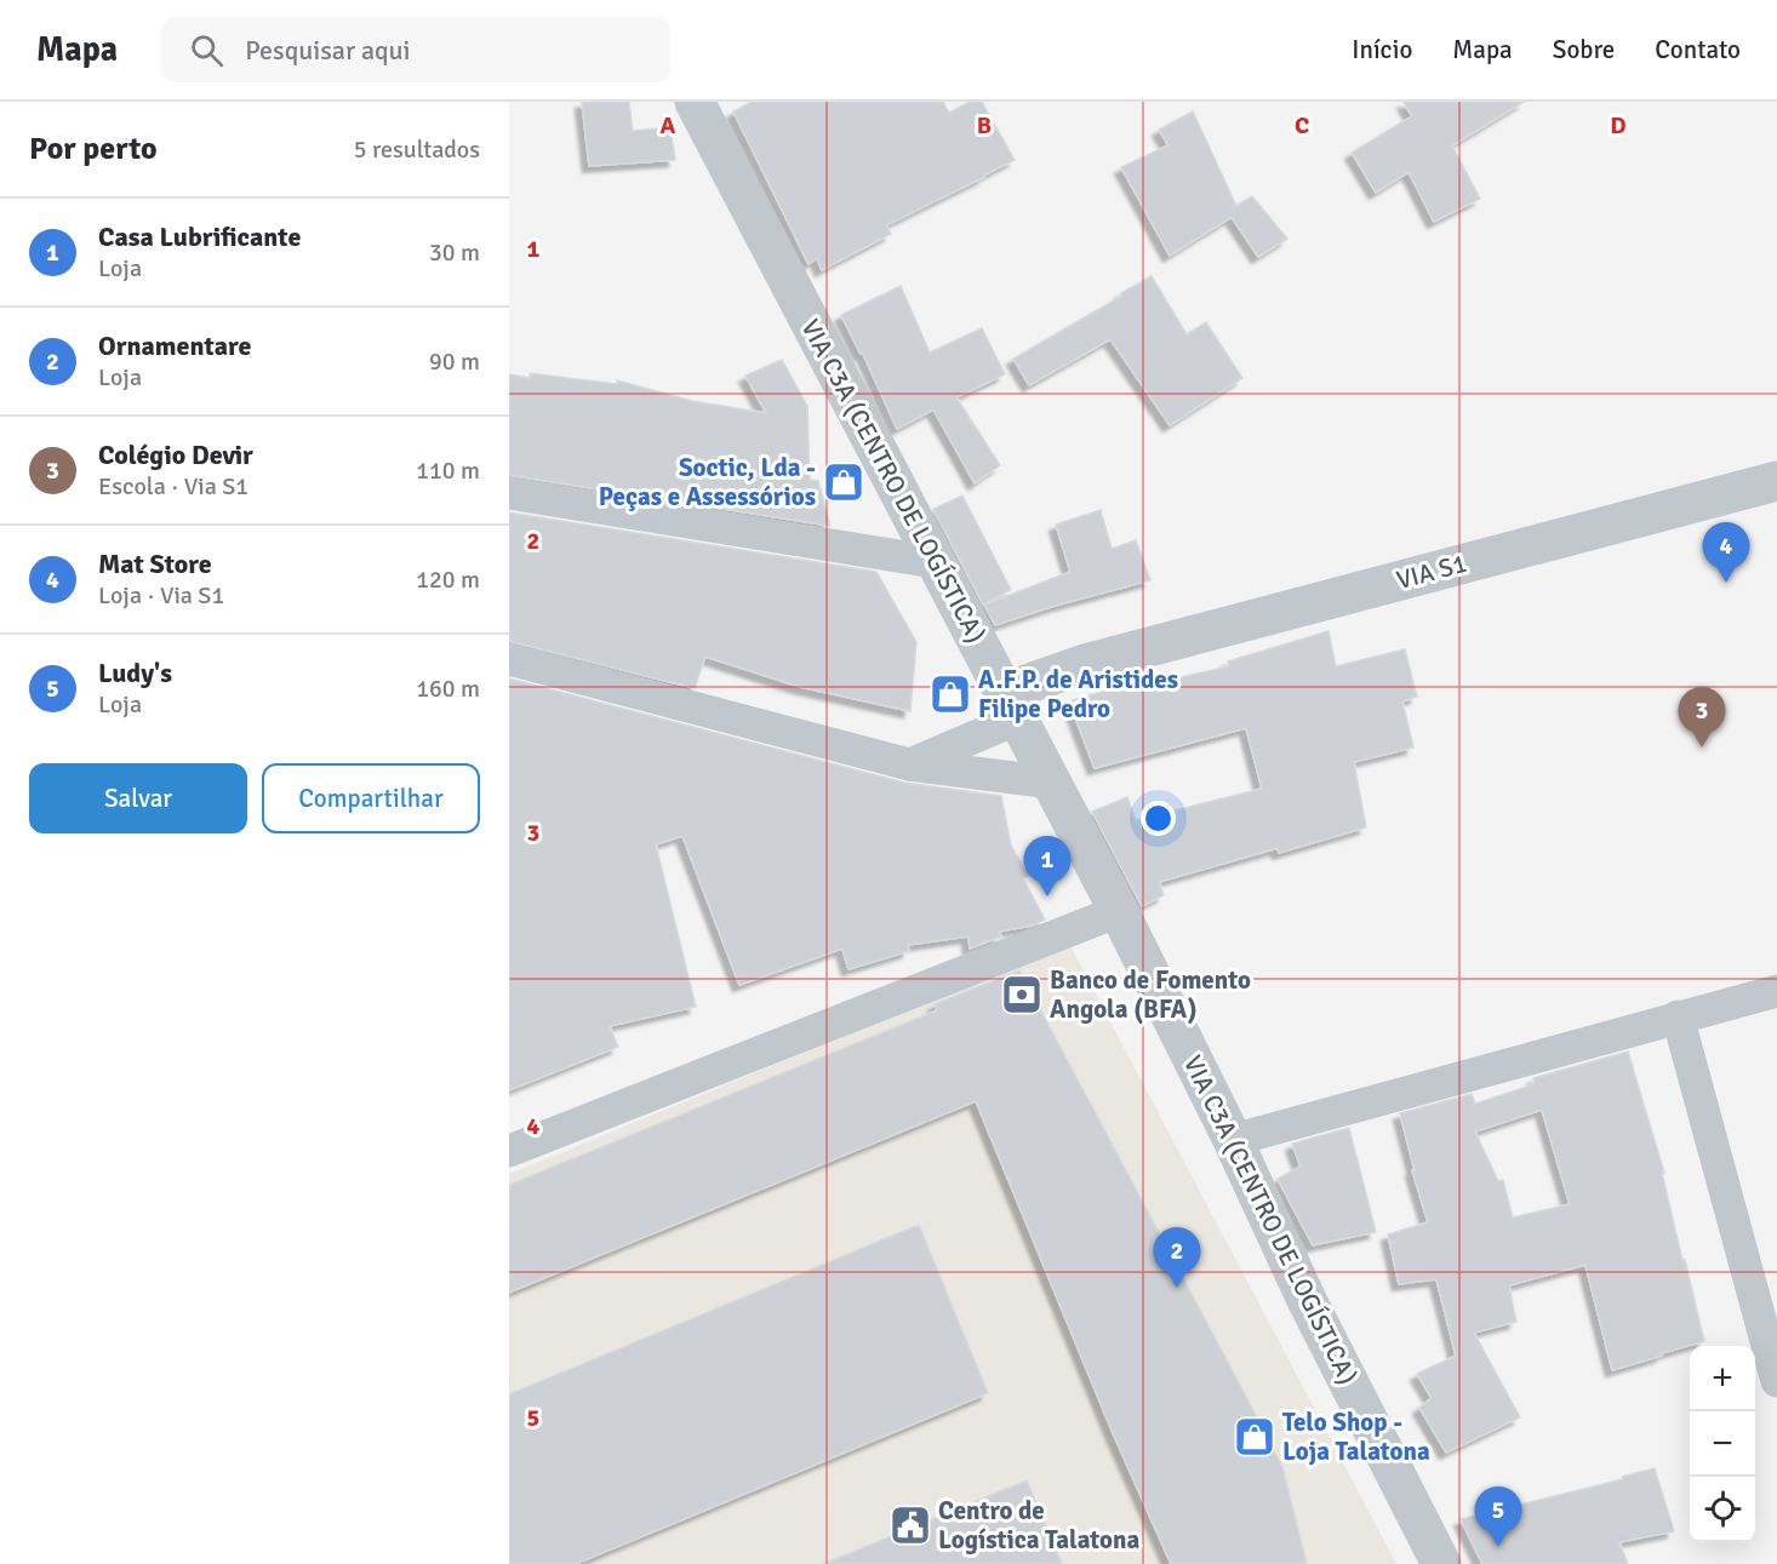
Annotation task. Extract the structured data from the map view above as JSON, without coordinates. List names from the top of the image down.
{
  "streets": {
    "street": ["VIA C3A (CENTRO DE LOGÍSTICA)", "VIA S1"]
  },
  "crossings": [
    ["VIA C3A (CENTRO DE LOGÍSTICA)", "VIA S1"]
  ],
  "places": {
    "shop": ["Soctic, Lda - Peças e Assessórios", "A.F.P. de Aristides Filipe Pedro", "Telo Shop - Loja Talatona"],
    "bank": ["Banco de Fomento Angola (BFA)"],
    "public building": ["Centro de Logística Talatona"]
  },
  "page": {
    "header": "Mapa",
    "search": "Pesquisar aqui",
    "nav": [
      "Início",
      "Mapa",
      "Sobre",
      "Contato"
    ],
    "heading": ["Por perto", "5 resultados"],
    "list": [
      {
        "mark": "1",
        "name": "Casa Lubrificante",
        "note": "Loja",
        "value": "30 m"
      },
      {
        "mark": "2",
        "name": "Ornamentare",
        "note": "Loja",
        "value": "90 m"
      },
      {
        "mark": "3",
        "name": "Colégio Devir",
        "note": "Escola · Via S1",
        "value": "110 m"
      },
      {
        "mark": "4",
        "name": "Mat Store",
        "note": "Loja · Via S1",
        "value": "120 m"
      },
      {
        "mark": "5",
        "name": "Ludy's",
        "note": "Loja",
        "value": "160 m"
      }
    ],
    "pins": [
      "4",
      "3",
      "1",
      "2",
      "5"
    ],
    "buttons": ["Salvar", "Compartilhar"],
    "map_buttons": ["+", "−"]
  },
  "grid": {
    "columns": [
      "A",
      "B",
      "C",
      "D"
    ],
    "rows": [
      "1",
      "2",
      "3",
      "4",
      "5"
    ]
  }
}
